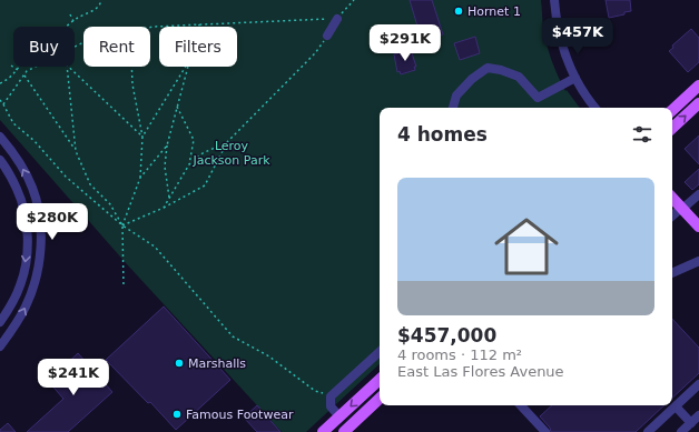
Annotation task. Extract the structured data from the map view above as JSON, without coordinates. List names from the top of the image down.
{
  "parks": ["Leroy Jackson Park"],
  "places": ["Hornet 1", "Marshalls", "Famous Footwear"],
  "page": {
    "price": [
      "$457K",
      "$291K",
      "$280K",
      "$241K"
    ],
    "chip": ["Buy", "Rent", "Filters"],
    "heading": "4 homes",
    "list": [
      {
        "name": "$457,000",
        "note": "4 rooms · 112 m² · East Las Flores Avenue"
      }
    ]
  }
}
